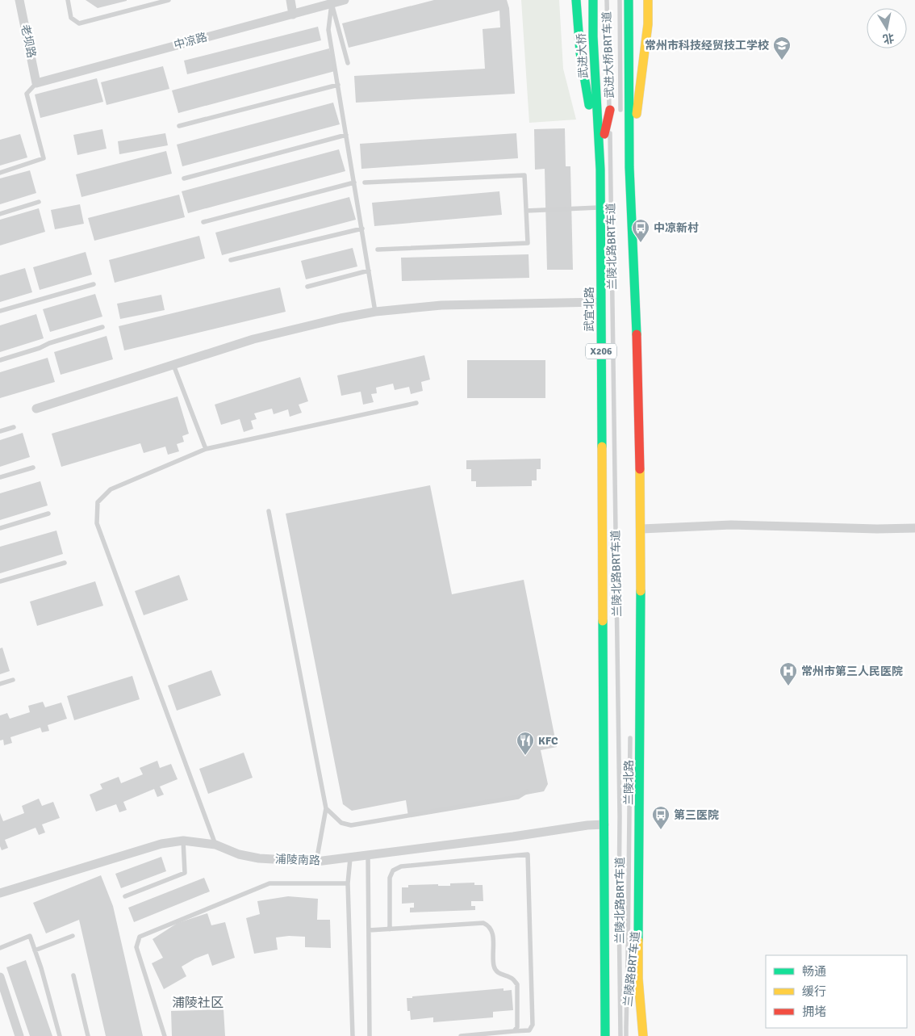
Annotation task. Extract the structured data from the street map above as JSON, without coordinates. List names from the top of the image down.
{
  "streets": {
    "main road": [
      "武进大桥",
      "武宜北路",
      "X206",
      "兰陵北路"
    ],
    "street": ["老坝路", "中凉路", "浦陵南路"],
    "lane": ["武进大桥BRT车道", "兰陵北路BRT车道", "兰陵路BRT车道"]
  },
  "crossings": [
    ["老坝路", "中凉路"],
    ["武进大桥BRT车道", "兰陵北路BRT车道"],
    ["武进大桥", "武宜北路"],
    ["兰陵北路BRT车道", "兰陵路BRT车道"],
    ["武宜北路", "浦陵南路"],
    ["兰陵北路", "兰陵路BRT车道"]
  ],
  "districts": ["浦陵社区"],
  "places": {
    "school or university": ["常州市科技经贸技工学校"],
    "bus stop": ["中凉新村", "第三医院"],
    "hospital": ["常州市第三人民医院"],
    "restaurant": ["KFC"]
  },
  "legend": ["畅通", "缓行", "拥堵"],
  "north": "bottom"
}
